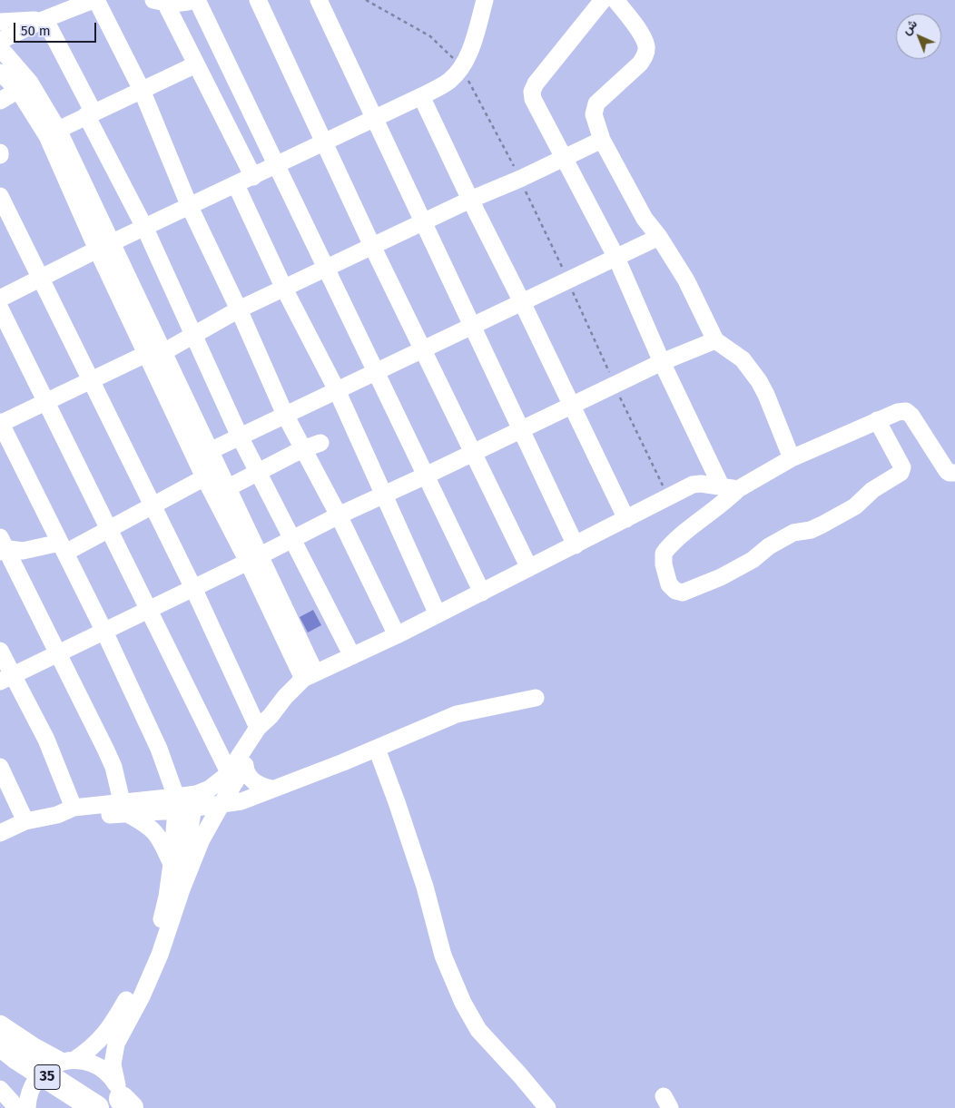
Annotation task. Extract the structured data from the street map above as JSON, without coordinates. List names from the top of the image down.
{
  "streets": {
    "highway": ["35"]
  },
  "scale_bar": "50 m",
  "north": "top left"
}
